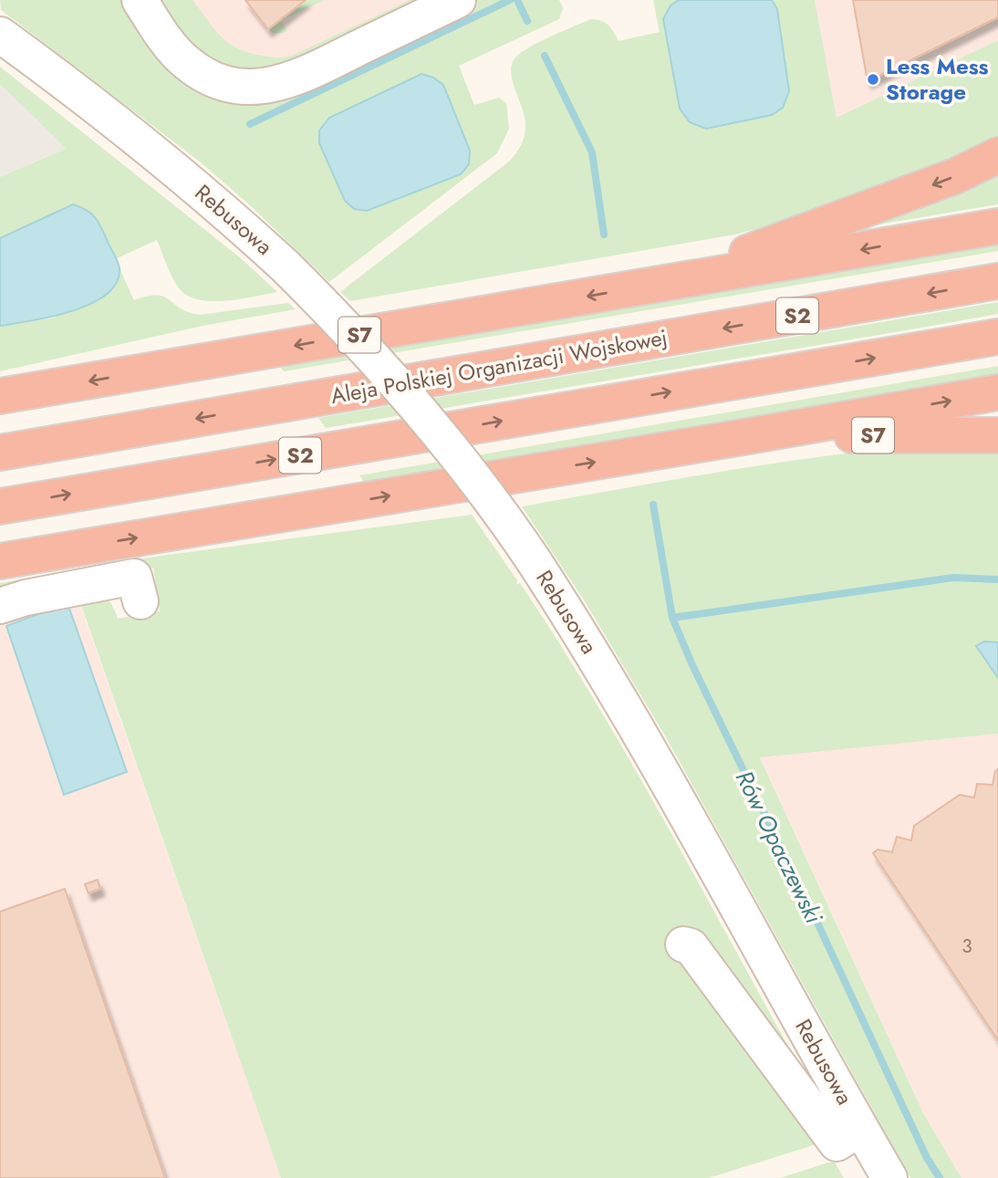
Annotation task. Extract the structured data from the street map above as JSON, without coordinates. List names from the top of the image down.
{
  "streets": {
    "highway": ["S2", "S7", "Aleja Polskiej Organizacji Wojskowej"],
    "street": ["Rebusowa"]
  },
  "water": ["Rów Opaczewski"],
  "places": ["Less Mess Storage"],
  "house_numbers": ["3"]
}
